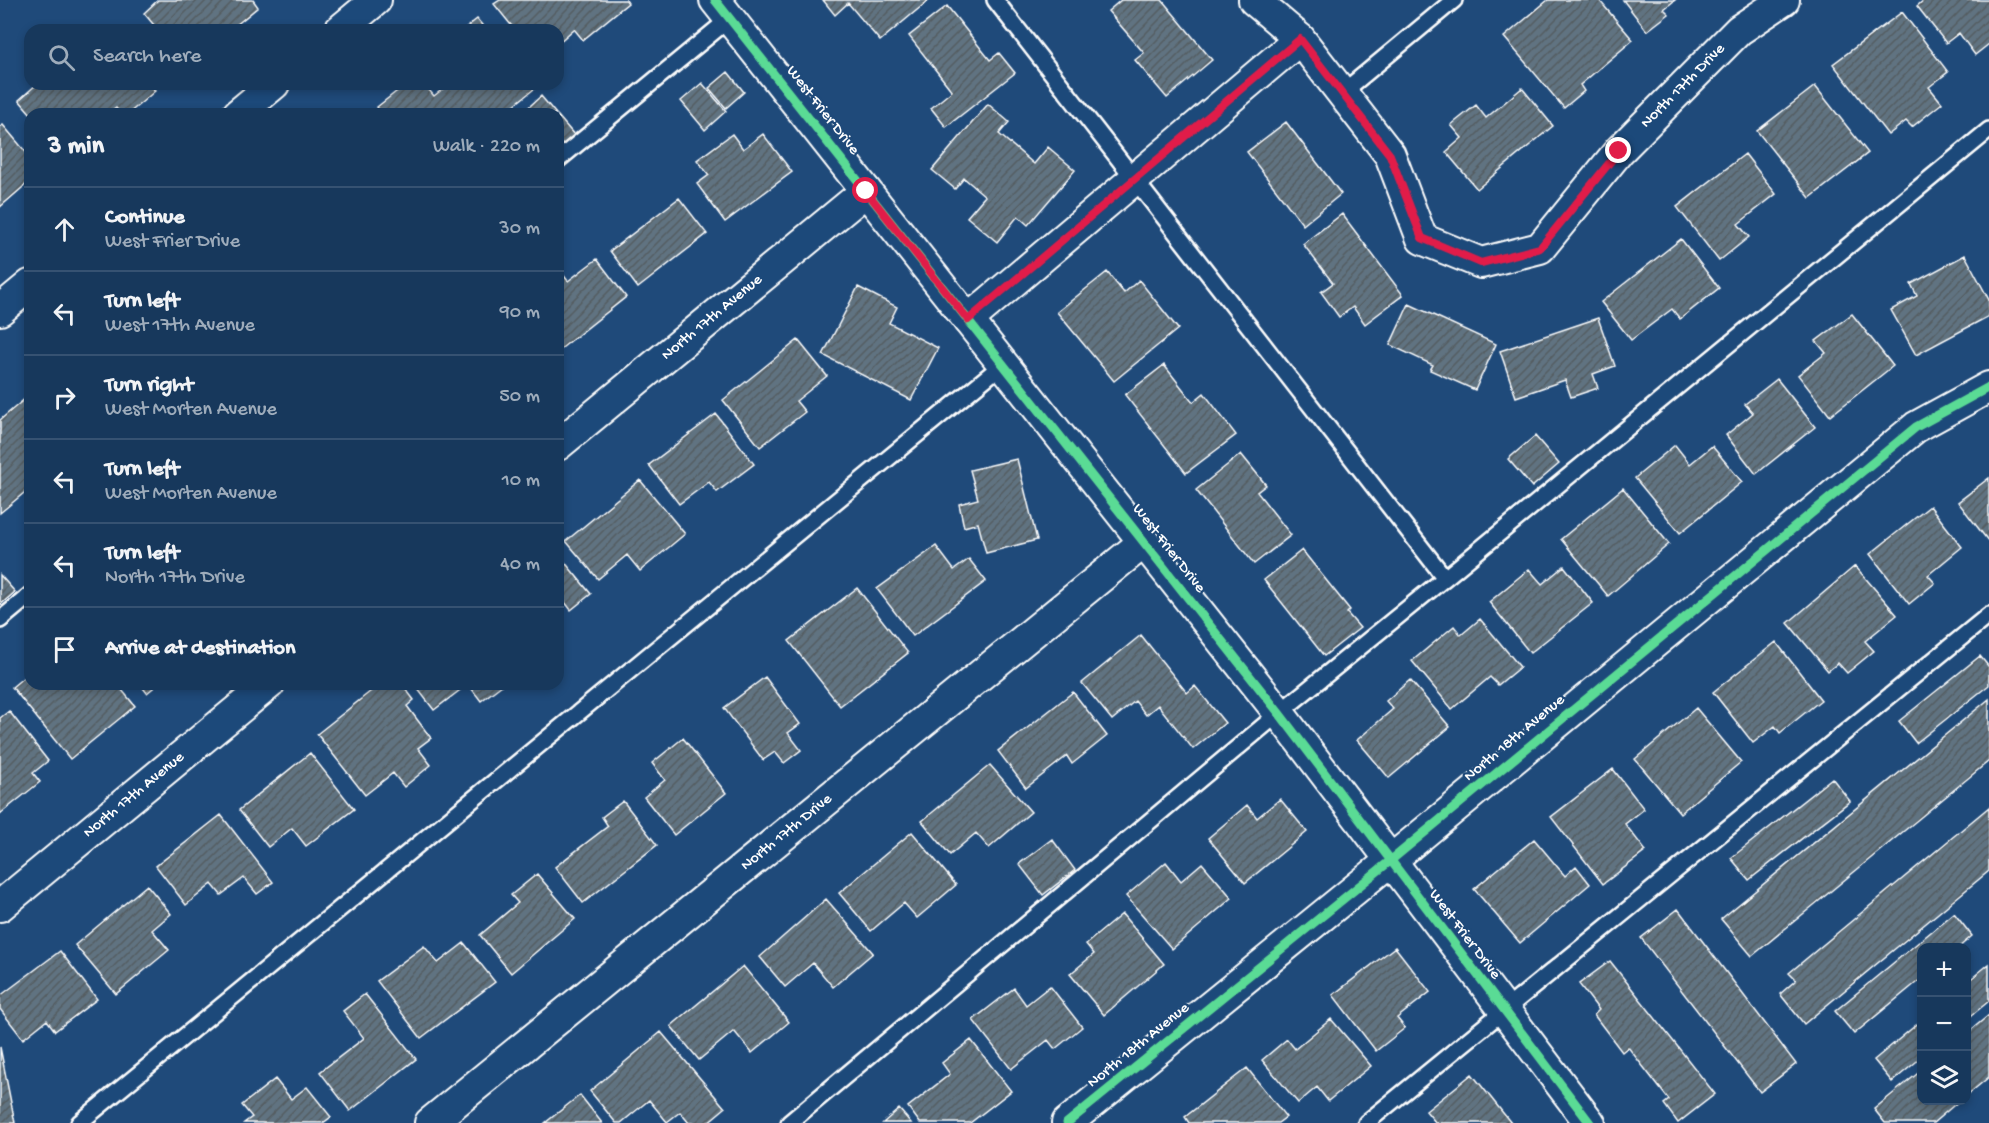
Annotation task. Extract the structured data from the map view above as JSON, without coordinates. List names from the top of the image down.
{
  "streets": {
    "street": [
      "North 17th Drive",
      "West Frier Drive",
      "North 17th Avenue",
      "North 18th Avenue"
    ]
  },
  "crossings": [
    ["North 17th Drive", "West Frier Drive"],
    ["West Frier Drive", "North 17th Avenue"],
    ["West Frier Drive", "North 18th Avenue"]
  ],
  "page": {
    "search": "Search here",
    "heading": ["3 min", "Walk · 220 m"],
    "list": [
      ["Continue", "West Frier Drive", "30 m"],
      ["Turn left", "West 17th Avenue", "90 m"],
      ["Turn right", "West Morten Avenue", "50 m"],
      ["Turn left", "West Morten Avenue", "10 m"],
      ["Turn left", "North 17th Drive", "40 m"],
      "Arrive at destination"
    ],
    "map_buttons": ["+", "−"]
  }
}
